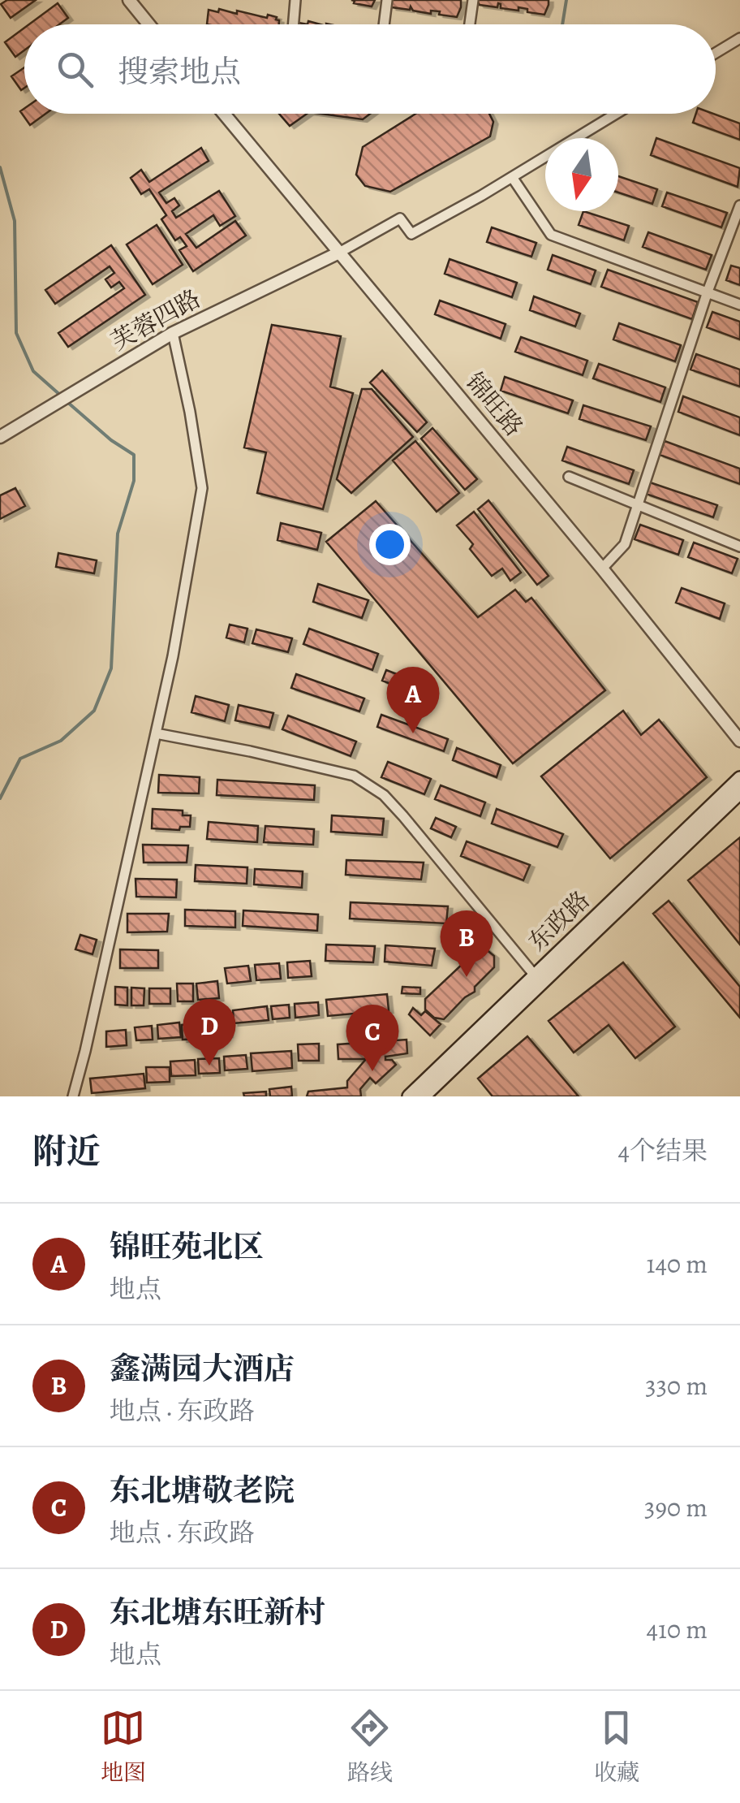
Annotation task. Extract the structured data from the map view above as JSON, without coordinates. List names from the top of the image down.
{
  "streets": {
    "main road": ["东政路"],
    "street": ["芙蓉四路", "锦旺路"]
  },
  "crossings": [
    ["芙蓉四路", "锦旺路"]
  ],
  "north": "bottom",
  "page": {
    "search": "搜索地点",
    "pins": [
      "A",
      "B",
      "D",
      "C"
    ],
    "heading": ["附近", "4个结果"],
    "list": [
      {
        "mark": "A",
        "name": "锦旺苑北区",
        "note": "地点",
        "value": "140 m"
      },
      {
        "mark": "B",
        "name": "鑫满园大酒店",
        "note": "地点 · 东政路",
        "value": "330 m"
      },
      {
        "mark": "C",
        "name": "东北塘敬老院",
        "note": "地点 · 东政路",
        "value": "390 m"
      },
      {
        "mark": "D",
        "name": "东北塘东旺新村",
        "note": "地点",
        "value": "410 m"
      }
    ],
    "nav": ["地图", "路线", "收藏"]
  }
}
